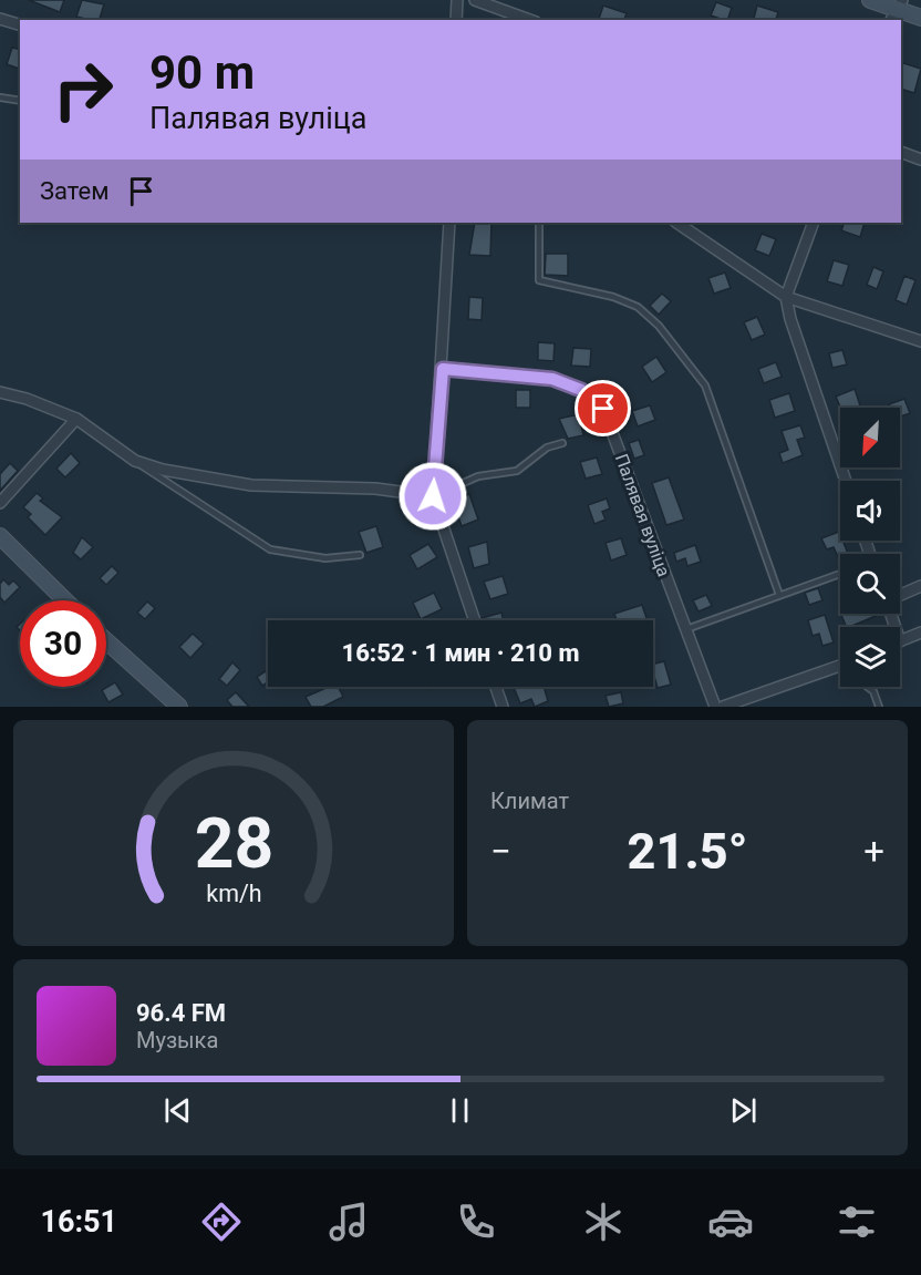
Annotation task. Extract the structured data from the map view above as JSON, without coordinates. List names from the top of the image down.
{
  "streets": {
    "street": ["Палявая вуліца"]
  },
  "north": "bottom left",
  "page": {
    "turn": ["90 m", "Палявая вуліца"],
    "then": "Затем",
    "limit": "30",
    "trip": "16:52 · 1 мин · 210 m",
    "tile": "Климат",
    "heat": ["−", "21.5°", "+"],
    "song": ["96.4 FM", "Музыка"],
    "tabs": "16:51",
    "gauge": ["28", "km/h"]
  }
}
